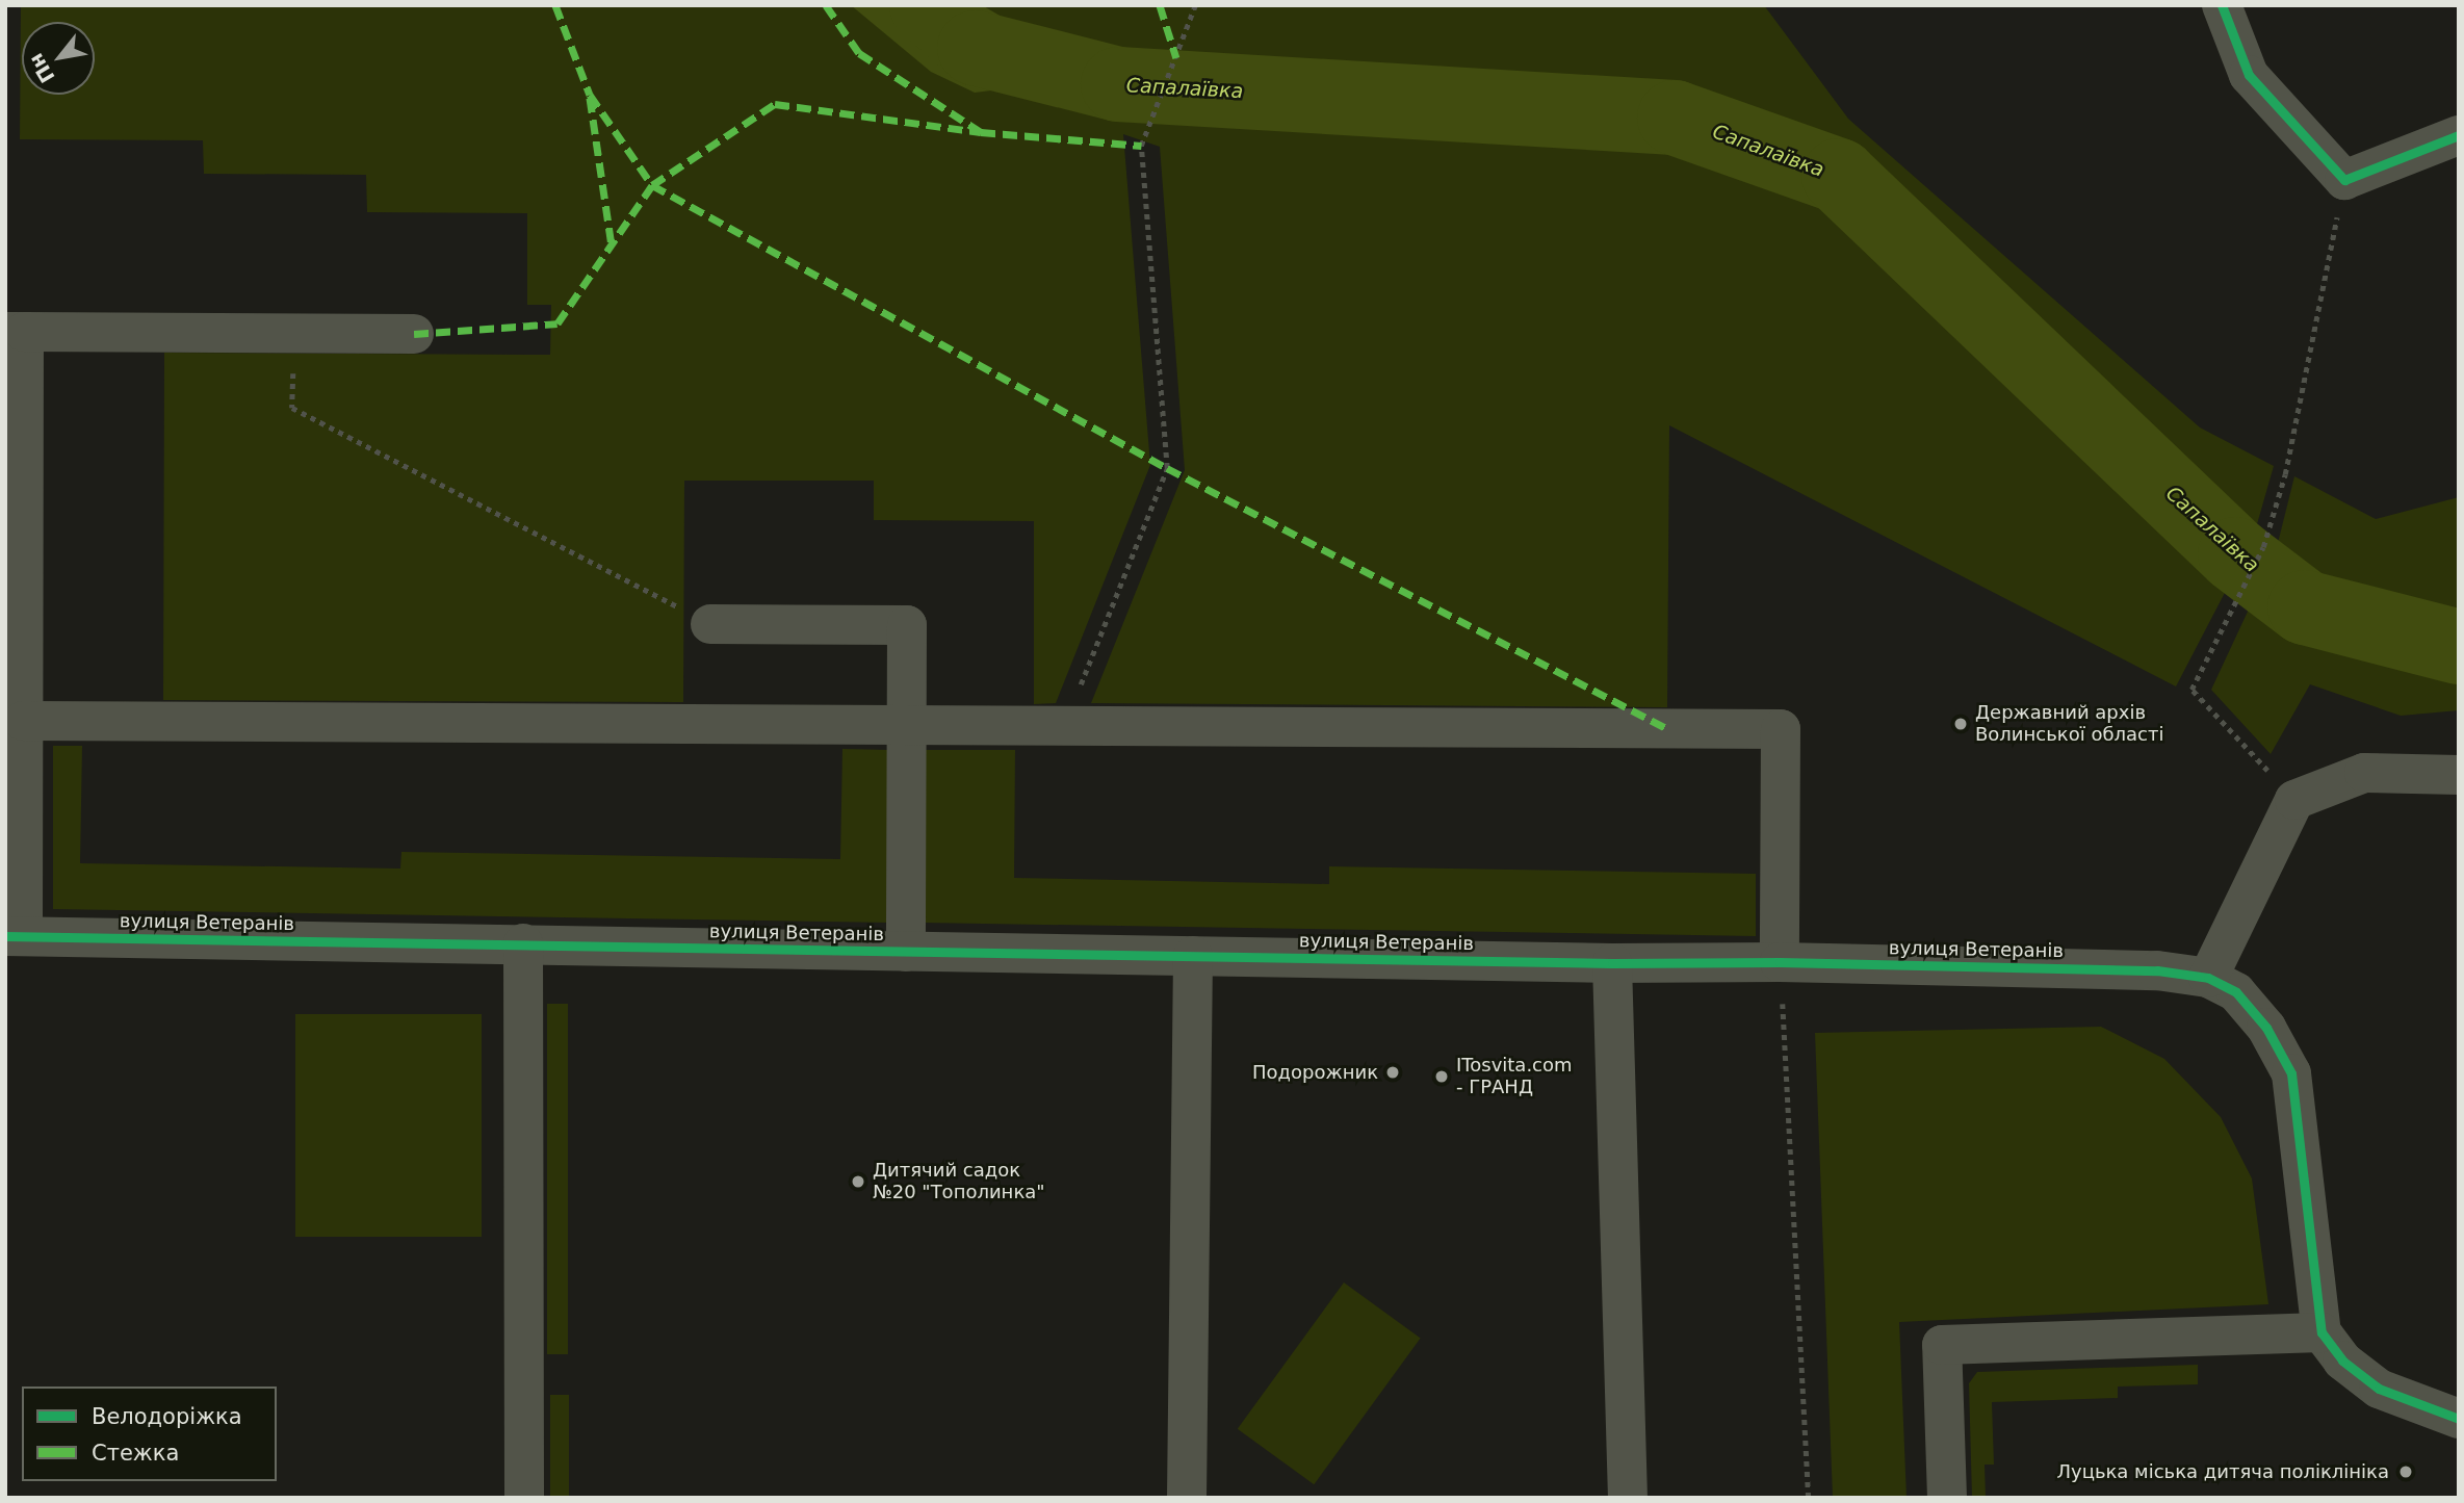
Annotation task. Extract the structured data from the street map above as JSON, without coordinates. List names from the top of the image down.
{
  "streets": {
    "street": ["вулиця Ветеранів"]
  },
  "water": ["Сапалаївка"],
  "places": [
    "Державний архів Волинської області",
    "Подорожник",
    "ITosvita.com - ГРАНД",
    "Дитячий садок №20 \"Тополинка\"",
    "Луцька міська дитяча поліклініка"
  ],
  "legend": ["Велодоріжка", "Стежка"],
  "north": "bottom left"
}
